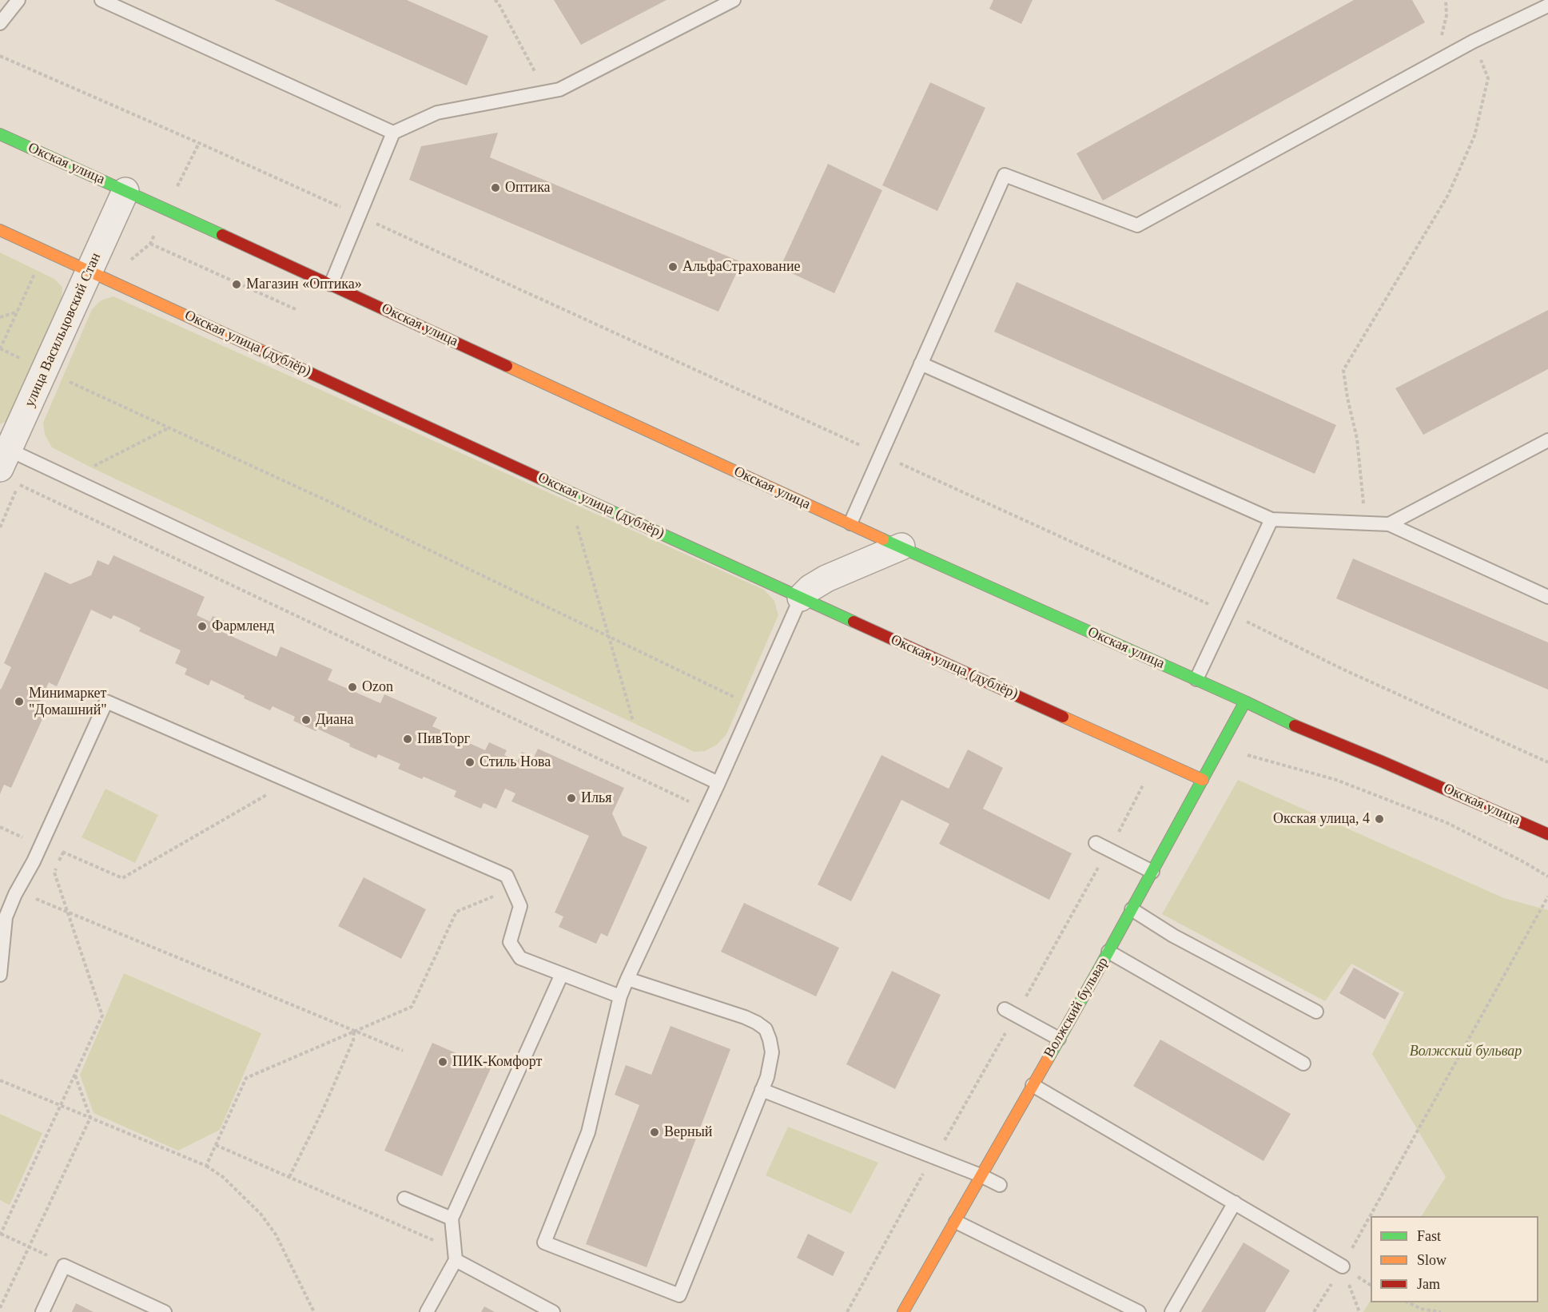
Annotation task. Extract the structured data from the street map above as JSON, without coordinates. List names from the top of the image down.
{
  "streets": {
    "street": [
      "Окская улица",
      "улица Васильцовский Стан",
      "Окская улица (дублёр)",
      "Волжский бульвар"
    ]
  },
  "crossings": [
    ["Окская улица", "улица Васильцовский Стан"],
    ["Окская улица", "Волжский бульвар"],
    ["улица Васильцовский Стан", "Окская улица (дублёр)"],
    ["Окская улица (дублёр)", "Волжский бульвар"]
  ],
  "parks": ["Волжский бульвар"],
  "places": [
    "Оптика",
    "АльфаСтрахование",
    "Магазин «Оптика»",
    "Фармленд",
    "Ozon",
    "Минимаркет \"Домашний\"",
    "Диана",
    "ПивТорг",
    "Стиль Нова",
    "Илья",
    "Окская улица, 4",
    "ПИК-Комфорт",
    "Верный"
  ],
  "legend": ["Fast", "Slow", "Jam"]
}
